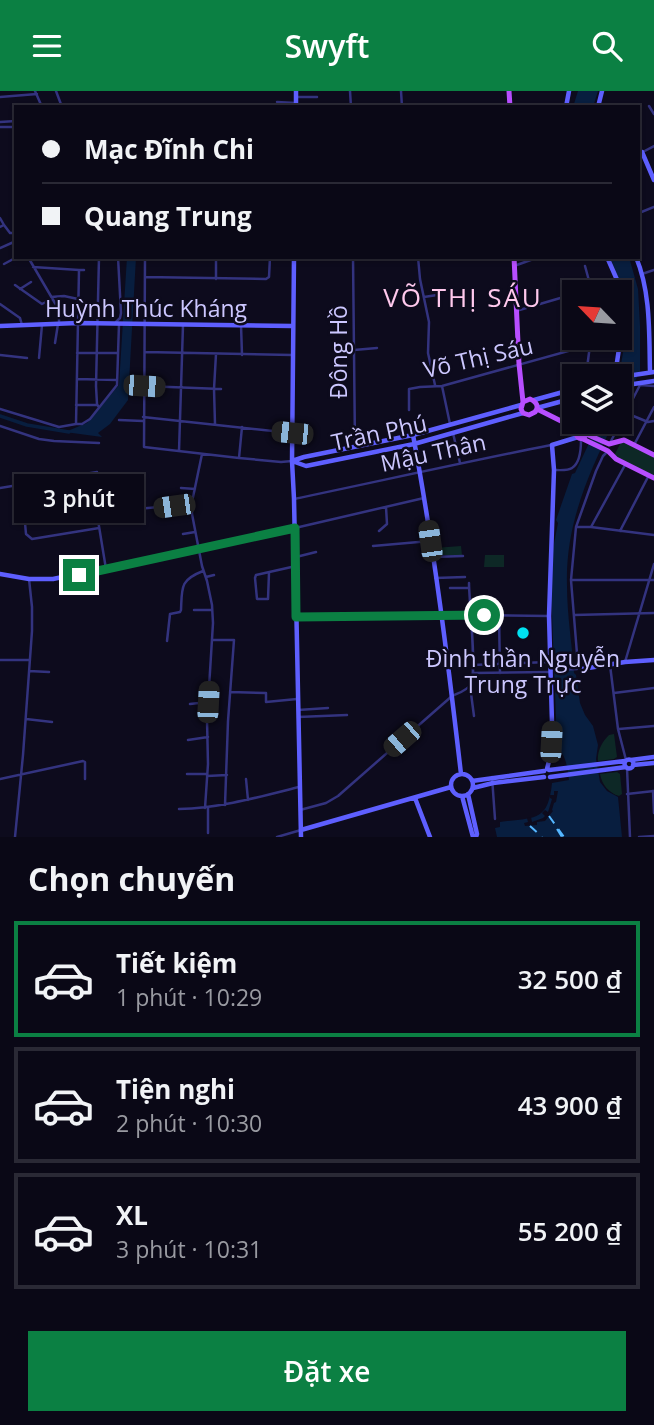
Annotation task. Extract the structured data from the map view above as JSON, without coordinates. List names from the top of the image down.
{
  "streets": {
    "main road": ["Trần Phú"],
    "street": [
      "Huỳnh Thúc Kháng",
      "Đông Hồ",
      "Võ Thị Sáu",
      "Mậu Thân"
    ]
  },
  "crossings": [
    ["Đông Hồ", "Trần Phú"]
  ],
  "districts": ["VÕ THỊ SÁU"],
  "places": ["Đình thần Nguyễn Trung Trực"],
  "north": "top left",
  "page": {
    "header": "Swyft",
    "banner": ["Mạc Đĩnh Chi", "Quang Trung"],
    "bubble": "3 phút",
    "heading": "Chọn chuyến",
    "list": [
      {
        "name": "Tiết kiệm",
        "note": "1 phút · 10:29",
        "value": "32 500 ₫"
      },
      {
        "name": "Tiện nghi",
        "note": "2 phút · 10:30",
        "value": "43 900 ₫"
      },
      {
        "name": "XL",
        "note": "3 phút · 10:31",
        "value": "55 200 ₫"
      }
    ],
    "buttons": "Đặt xe"
  }
}
